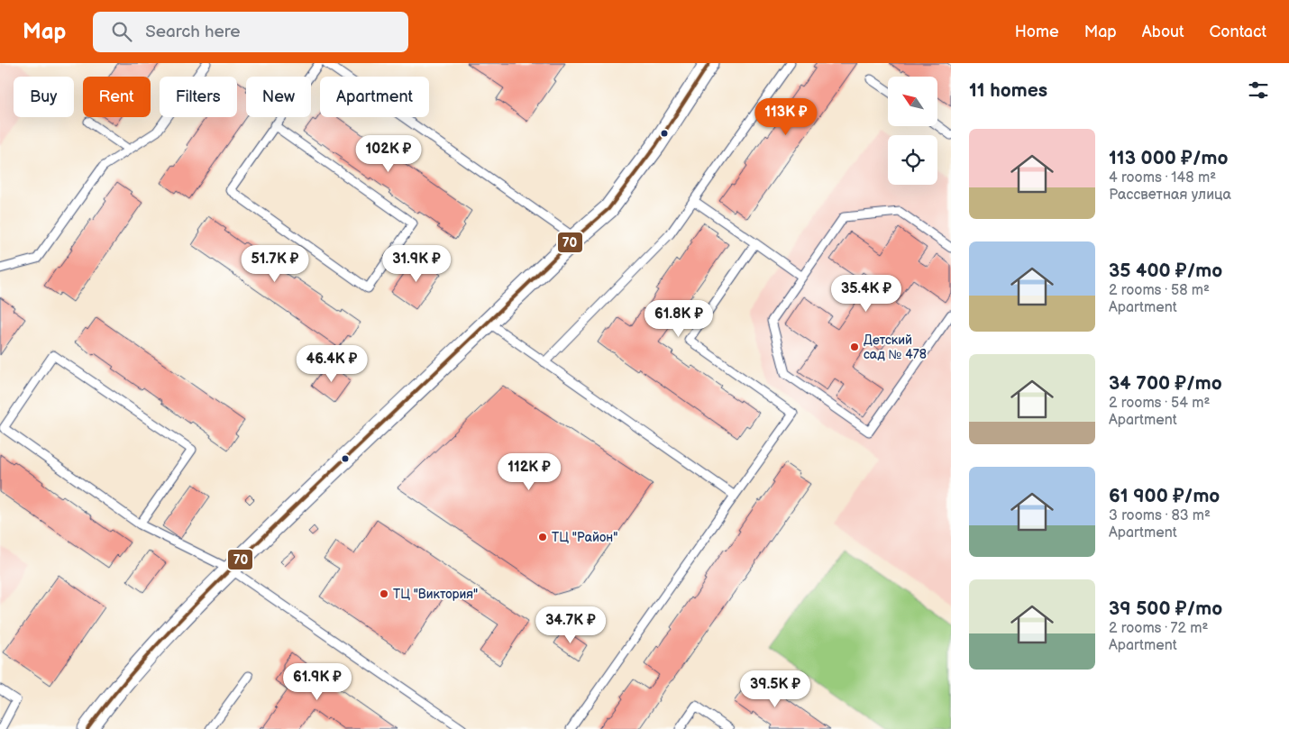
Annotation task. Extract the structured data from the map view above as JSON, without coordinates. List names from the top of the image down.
{
  "places": ["Детский сад № 478", "ТЦ \"Район\"", "ТЦ \"Виктория\""],
  "lines": ["transit line 70"],
  "north": "top left",
  "page": {
    "header": "Map",
    "search": "Search here",
    "nav": [
      "Home",
      "Map",
      "About",
      "Contact"
    ],
    "heading": "11 homes",
    "chip": [
      "Buy",
      "Rent",
      "Filters",
      "New",
      "Apartment"
    ],
    "price": [
      "113K ₽",
      "102K ₽",
      "51.7K ₽",
      "31.9K ₽",
      "35.4K ₽",
      "61.8K ₽",
      "46.4K ₽",
      "112K ₽",
      "34.7K ₽",
      "61.9K ₽",
      "39.5K ₽"
    ],
    "list": [
      {
        "name": "113 000 ₽/mo",
        "note": "4 rooms · 148 m² · Рассветная улица"
      },
      {
        "name": "35 400 ₽/mo",
        "note": "2 rooms · 58 m² · Apartment"
      },
      {
        "name": "34 700 ₽/mo",
        "note": "2 rooms · 54 m² · Apartment"
      },
      {
        "name": "61 900 ₽/mo",
        "note": "3 rooms · 83 m² · Apartment"
      },
      {
        "name": "39 500 ₽/mo",
        "note": "2 rooms · 72 m² · Apartment"
      }
    ]
  }
}
